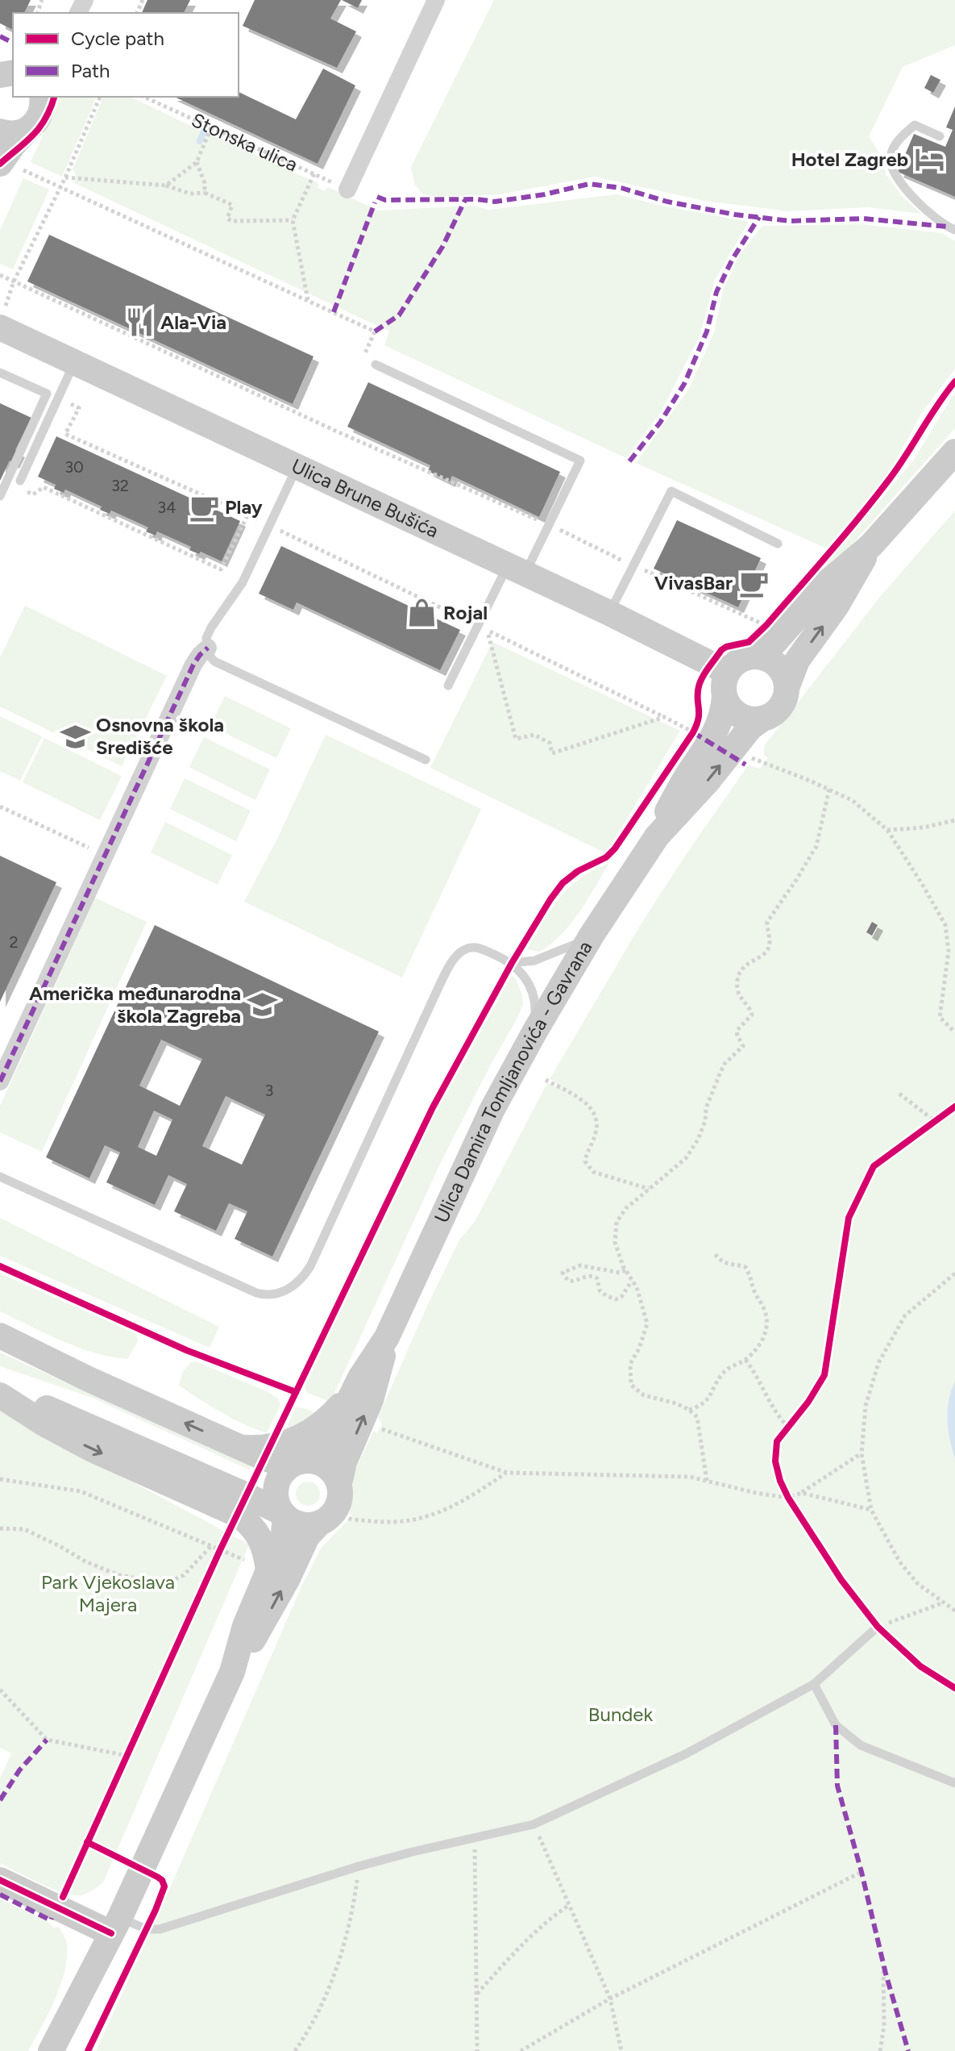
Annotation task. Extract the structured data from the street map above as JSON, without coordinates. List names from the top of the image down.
{
  "streets": {
    "street": ["Ulica Brune Bušića", "Ulica Damira Tomljanovića - Gavrana"],
    "path": ["Stonska ulica"]
  },
  "crossings": [
    ["Ulica Brune Bušića", "Ulica Damira Tomljanovića - Gavrana"]
  ],
  "parks": ["Park Vjekoslava Majera", "Bundek"],
  "places": {
    "hotel": ["Hotel Zagreb"],
    "restaurant": ["Ala-Via"],
    "cafe": ["Play", "VivasBar"],
    "shop": ["Rojal"],
    "school or university": ["Osnovna škola Središće", "Američka međunarodna škola Zagreba"]
  },
  "house_numbers": [
    "30",
    "32",
    "34",
    "2",
    "3"
  ],
  "legend": ["Cycle path", "Path"]
}
